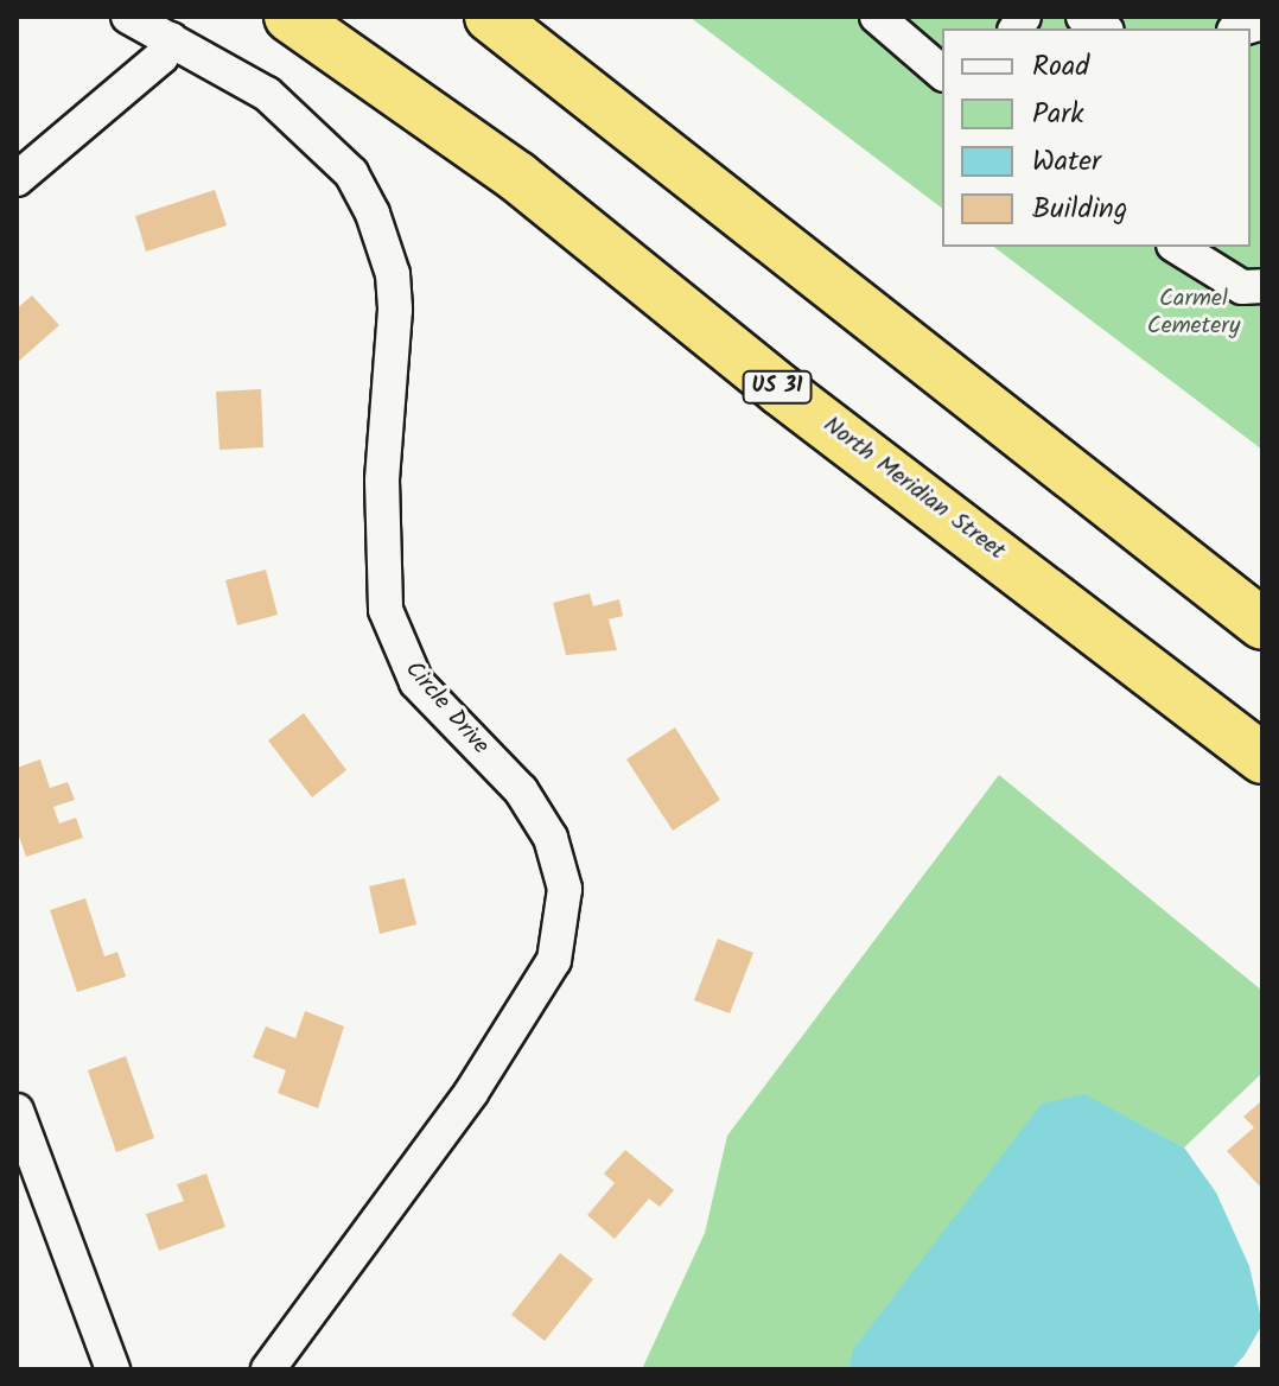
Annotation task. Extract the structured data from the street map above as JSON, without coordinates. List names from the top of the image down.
{
  "streets": {
    "highway": ["US 31", "North Meridian Street"],
    "street": ["Circle Drive"]
  },
  "parks": ["Carmel Cemetery"],
  "legend": [
    "Road",
    "Park",
    "Water",
    "Building"
  ]
}
